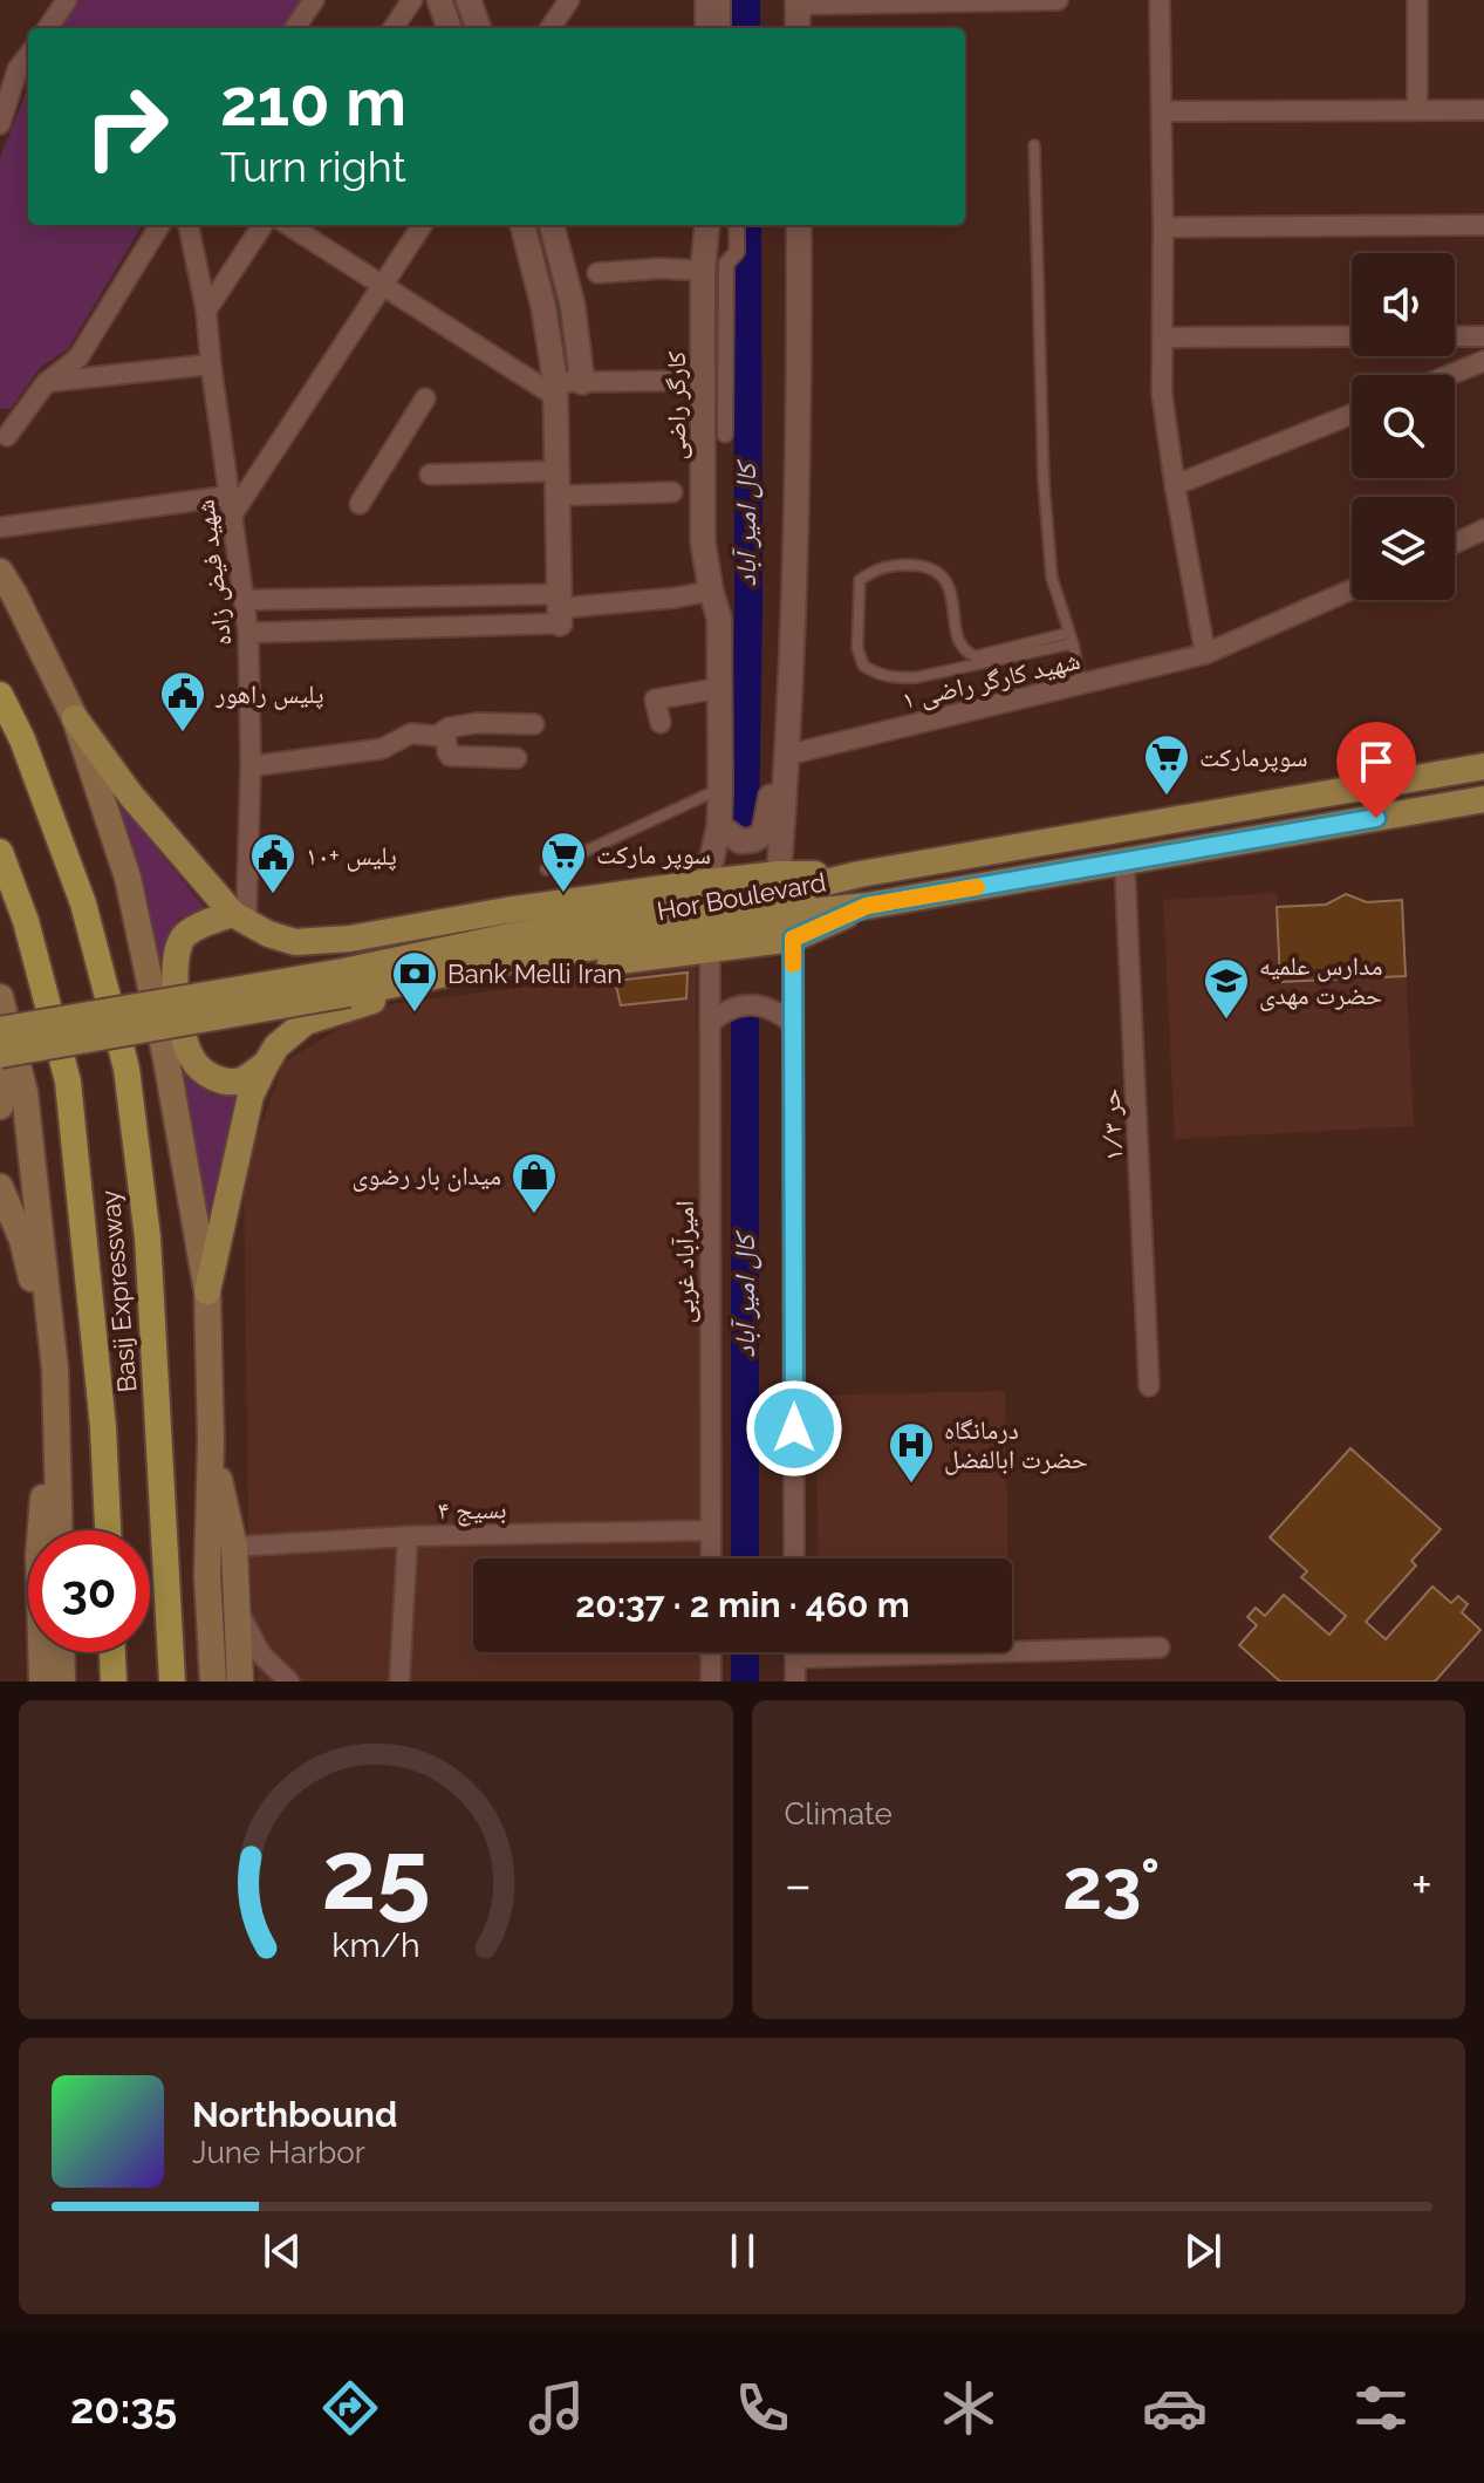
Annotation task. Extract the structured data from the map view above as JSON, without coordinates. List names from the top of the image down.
{
  "streets": {
    "highway": ["Basij Expressway"],
    "main road": ["Hor Boulevard"],
    "street": [
      "کارگر راضی",
      "شهید فیض زاده",
      "شهید کارگر راضی ۱",
      "حر ۱/۳",
      "امیرآباد غربی",
      "بسیج ۴"
    ]
  },
  "crossings": [
    ["Hor Boulevard", "حر ۱/۳"],
    ["امیرآباد غربی", "بسیج ۴"]
  ],
  "water": ["کال امیر آباد"],
  "places": {
    "public building": ["پلیس راهور", "پلیس +۱۰"],
    "supermarket": ["سوپرمارکت", "سوپر مارکت"],
    "bank": ["Bank Melli Iran"],
    "school or university": ["مدارس علمیه حضرت مهدی"],
    "shop": ["میدان بار رضوی"],
    "hospital": ["درمانگاه حضرت ابالفضل"]
  },
  "page": {
    "turn": ["210 m", "Turn right"],
    "limit": "30",
    "trip": "20:37 · 2 min · 460 m",
    "tile": "Climate",
    "heat": ["−", "23°", "+"],
    "song": ["Northbound", "June Harbor"],
    "tabs": "20:35",
    "gauge": ["25", "km/h"]
  }
}
